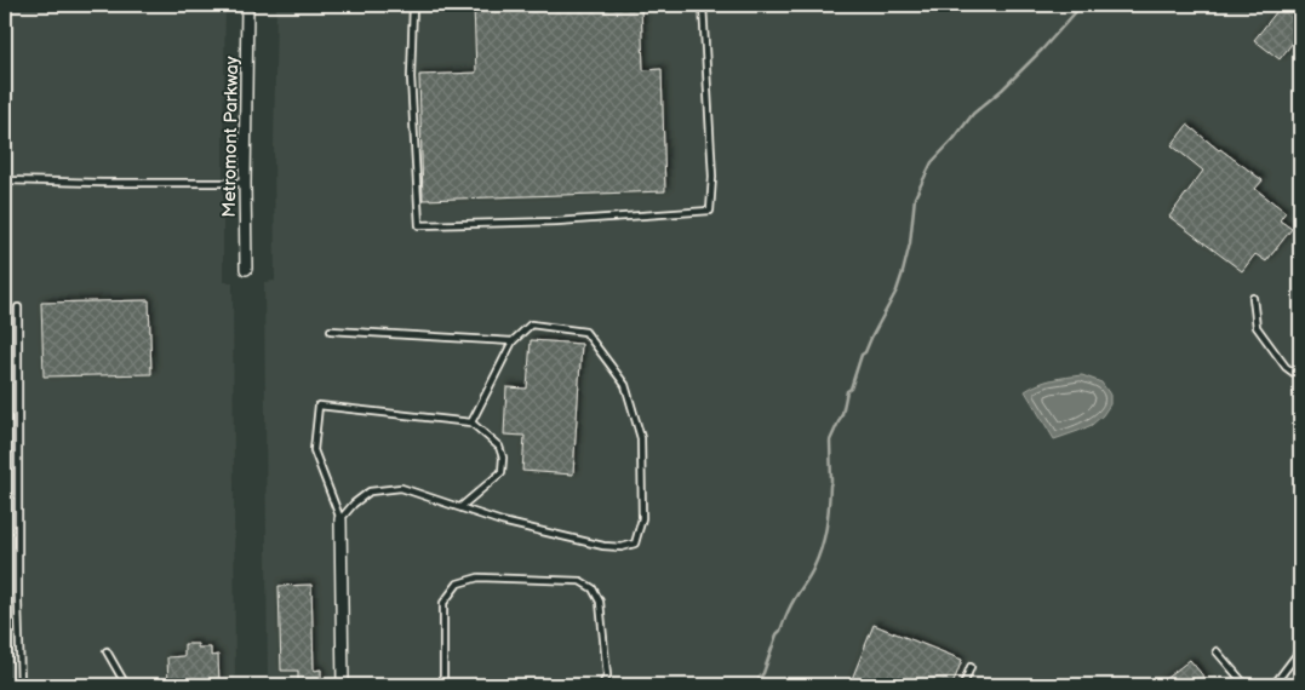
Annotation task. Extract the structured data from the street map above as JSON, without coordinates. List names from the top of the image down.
{
  "streets": {
    "street": ["Metromont Parkway"]
  }
}
